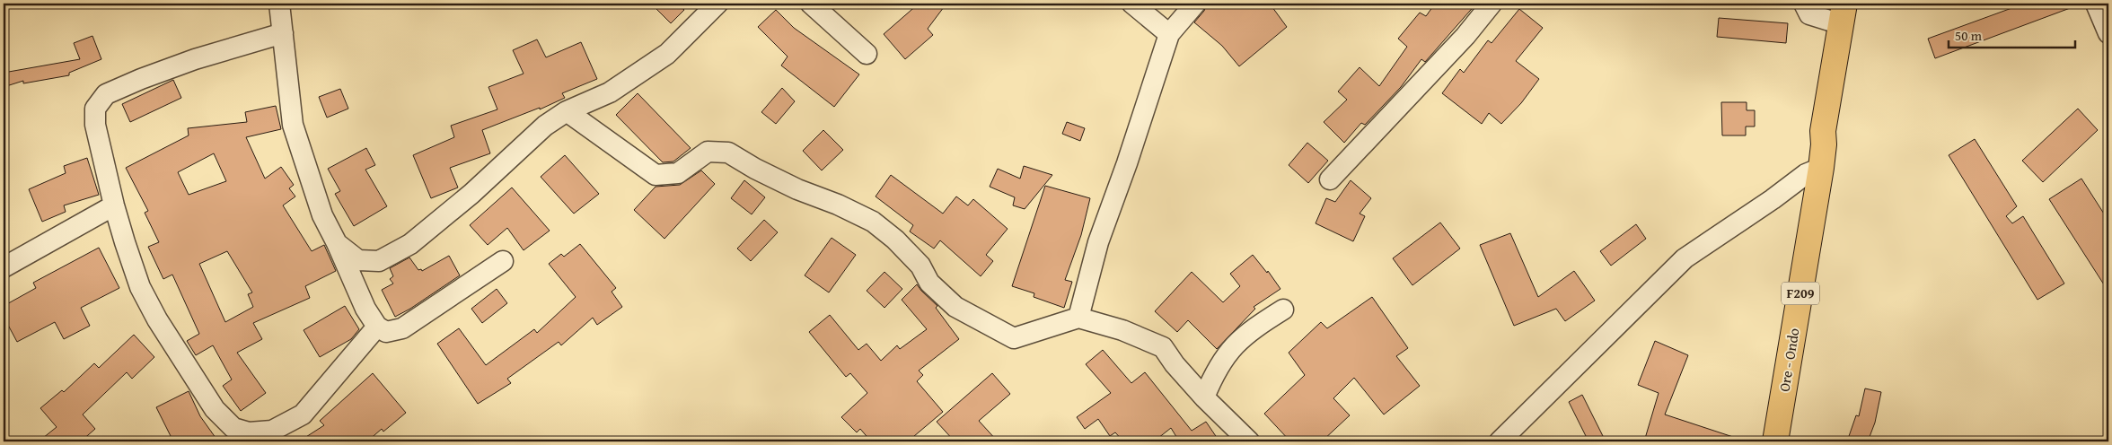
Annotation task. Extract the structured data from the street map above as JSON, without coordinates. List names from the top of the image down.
{
  "streets": {
    "main road": ["F209", "Ore - Ondo"]
  },
  "crossings": [
    ["F209", "Ore - Ondo"]
  ],
  "scale_bar": "50 m"
}
